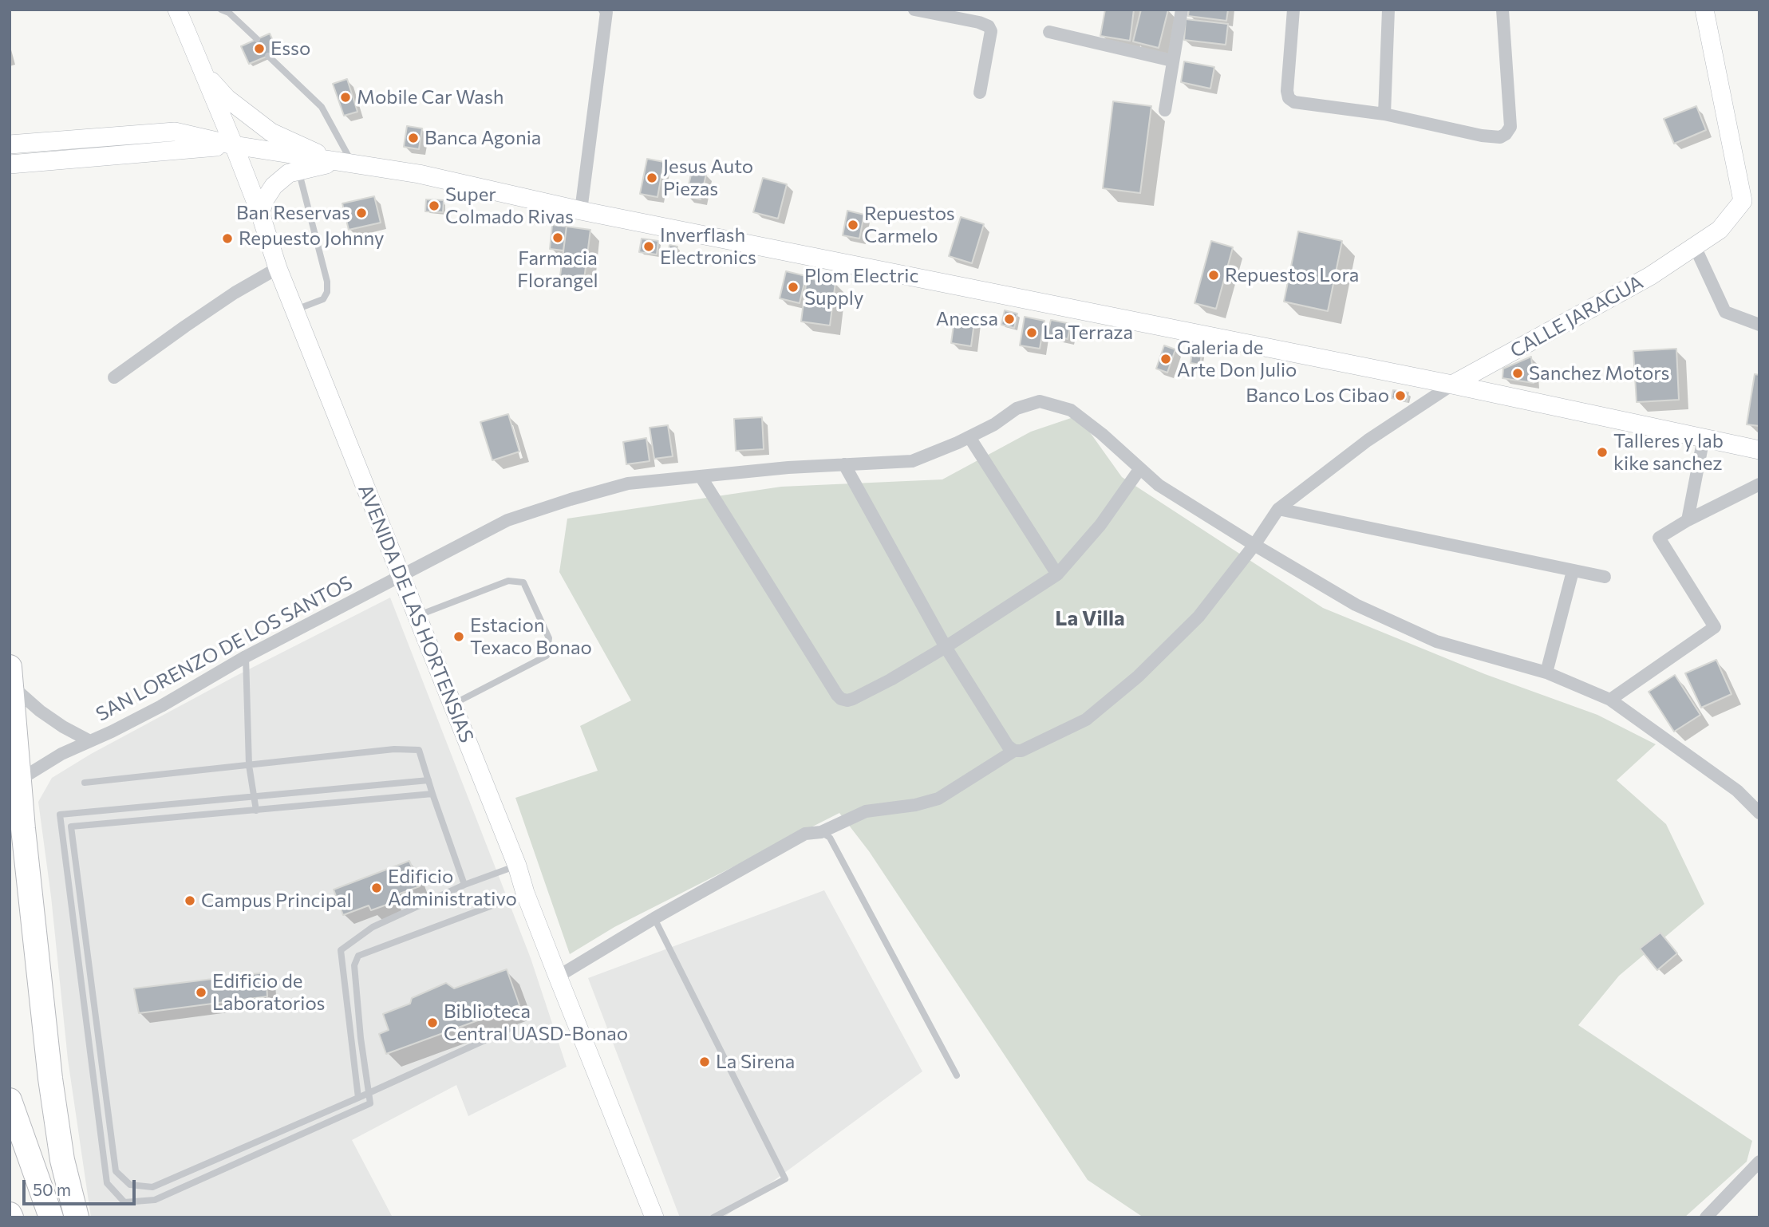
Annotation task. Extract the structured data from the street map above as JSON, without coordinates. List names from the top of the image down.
{
  "streets": {
    "main road": ["CALLE JARAGUA", "AVENIDA DE LAS HORTENSIAS"],
    "street": ["SAN LORENZO DE LOS SANTOS"]
  },
  "crossings": [
    ["CALLE JARAGUA", "AVENIDA DE LAS HORTENSIAS"],
    ["CALLE JARAGUA", "SAN LORENZO DE LOS SANTOS"],
    ["AVENIDA DE LAS HORTENSIAS", "SAN LORENZO DE LOS SANTOS"]
  ],
  "districts": ["La Villa"],
  "places": [
    "Esso",
    "Mobile Car Wash",
    "Banca Agonia",
    "Jesus Auto Piezas",
    "Super Colmado Rivas",
    "Ban Reservas",
    "Repuestos Carmelo",
    "Farmacia Florangel",
    "Repuesto Johnny",
    "Inverflash Electronics",
    "Repuestos Lora",
    "Plom Electric Supply",
    "Anecsa",
    "La Terraza",
    "Galeria de Arte Don Julio",
    "Sanchez Motors",
    "Banco Los Cibao",
    "Talleres y lab kike sanchez",
    "Estacion Texaco Bonao",
    "Edificio Administrativo",
    "Campus Principal",
    "Edificio de Laboratorios",
    "Biblioteca Central UASD-Bonao",
    "La Sirena"
  ],
  "scale_bar": "50 m"
}
